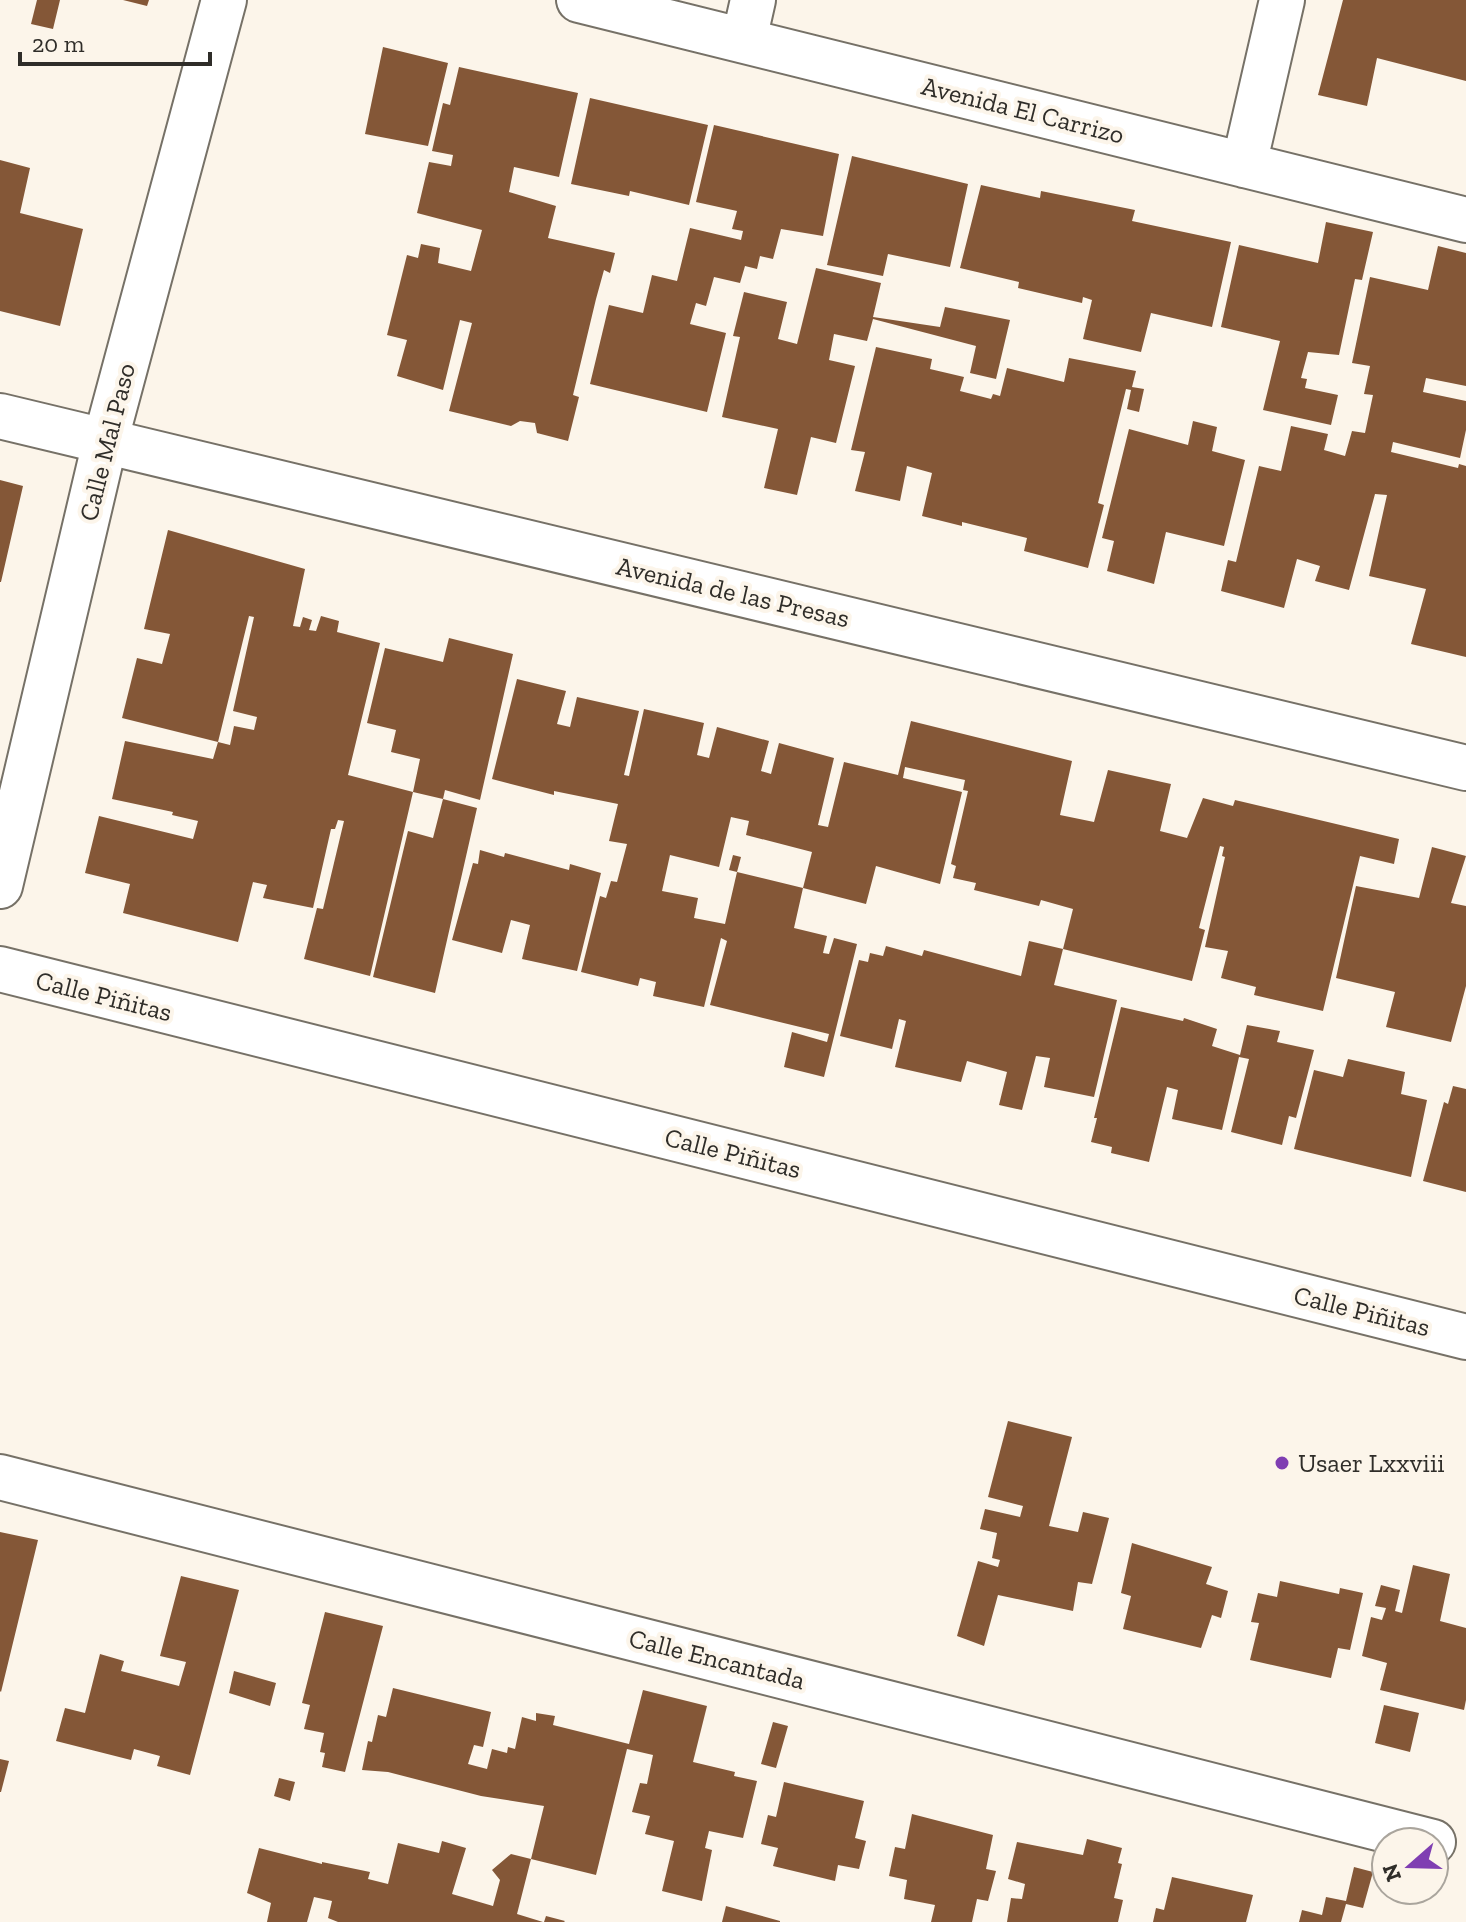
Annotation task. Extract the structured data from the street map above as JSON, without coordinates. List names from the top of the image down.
{
  "streets": {
    "street": [
      "Avenida El Carrizo",
      "Calle Mal Paso",
      "Avenida de las Presas",
      "Calle Piñitas",
      "Calle Encantada"
    ]
  },
  "crossings": [
    ["Calle Mal Paso", "Avenida de las Presas"]
  ],
  "places": ["Usaer Lxxviii"],
  "scale_bar": "20 m",
  "north": "left"
}
